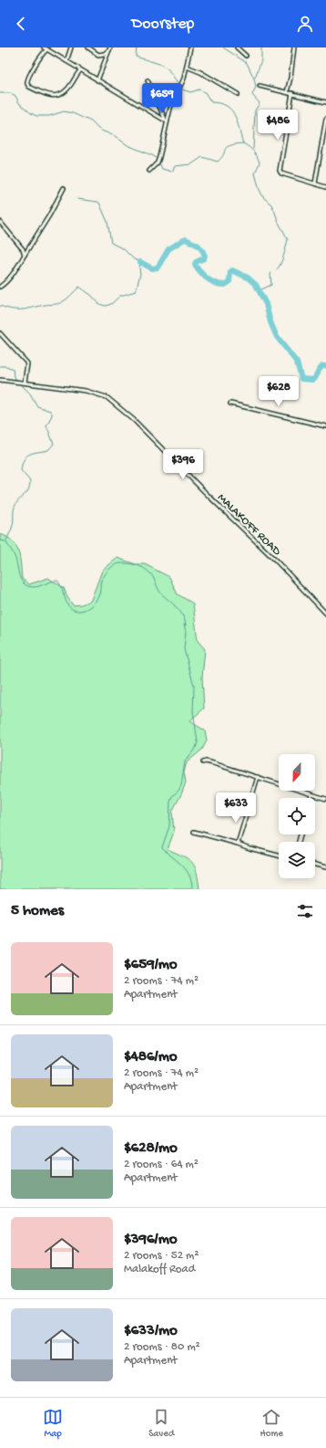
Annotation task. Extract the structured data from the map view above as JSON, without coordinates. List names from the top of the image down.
{
  "streets": {
    "street": ["MALAKOFF ROAD"]
  },
  "north": "bottom",
  "page": {
    "header": "Doorstep",
    "price": [
      "$659",
      "$486",
      "$628",
      "$396",
      "$633"
    ],
    "heading": "5 homes",
    "list": [
      {
        "name": "$659/mo",
        "note": "2 rooms · 74 m² · Apartment"
      },
      {
        "name": "$486/mo",
        "note": "2 rooms · 74 m² · Apartment"
      },
      {
        "name": "$628/mo",
        "note": "2 rooms · 64 m² · Apartment"
      },
      {
        "name": "$396/mo",
        "note": "2 rooms · 52 m² · Malakoff Road"
      },
      {
        "name": "$633/mo",
        "note": "2 rooms · 80 m² · Apartment"
      }
    ],
    "tabs": ["Map", "Saved", "Home"]
  }
}
